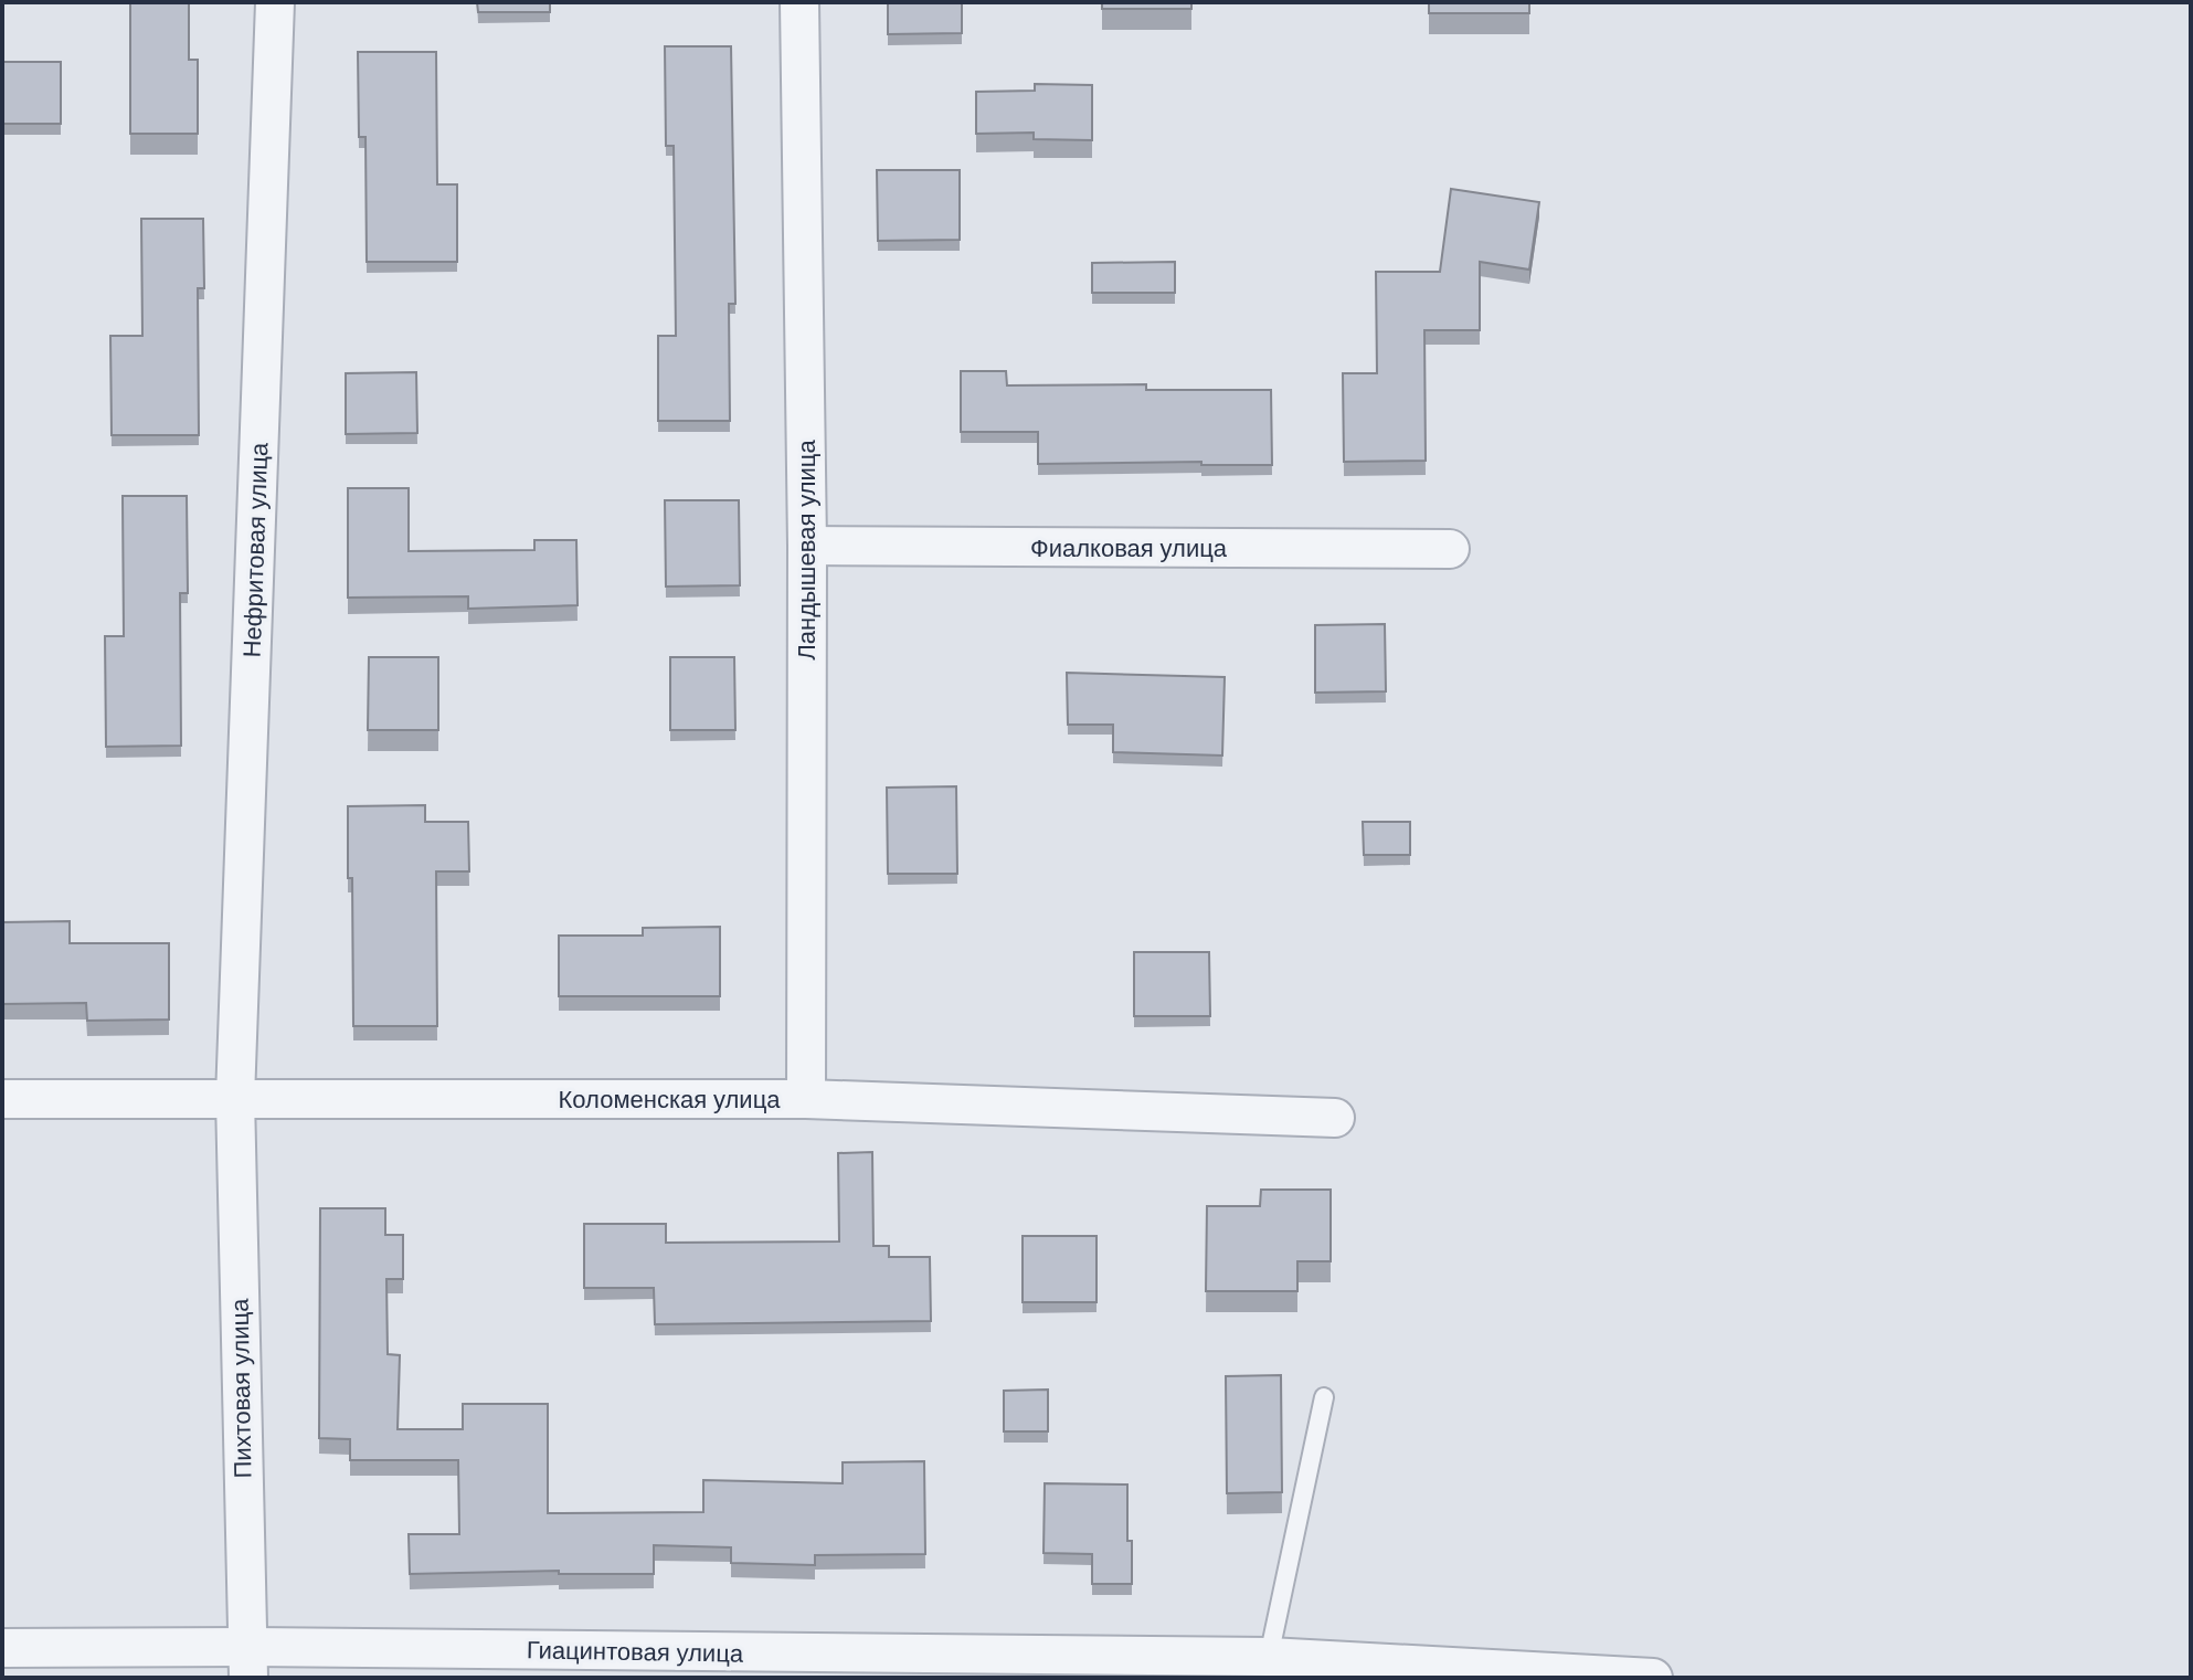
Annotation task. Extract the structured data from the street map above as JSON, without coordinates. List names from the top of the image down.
{
  "streets": {
    "street": [
      "Фиалковая улица",
      "Нефритовая улица",
      "Ландышевая улица",
      "Коломенская улица",
      "Пихтовая улица",
      "Гиацинтовая улица"
    ]
  },
  "crossings": [
    ["Фиалковая улица", "Ландышевая улица"],
    ["Нефритовая улица", "Коломенская улица"],
    ["Нефритовая улица", "Пихтовая улица"],
    ["Ландышевая улица", "Коломенская улица"],
    ["Коломенская улица", "Пихтовая улица"],
    ["Пихтовая улица", "Гиацинтовая улица"]
  ]
}
